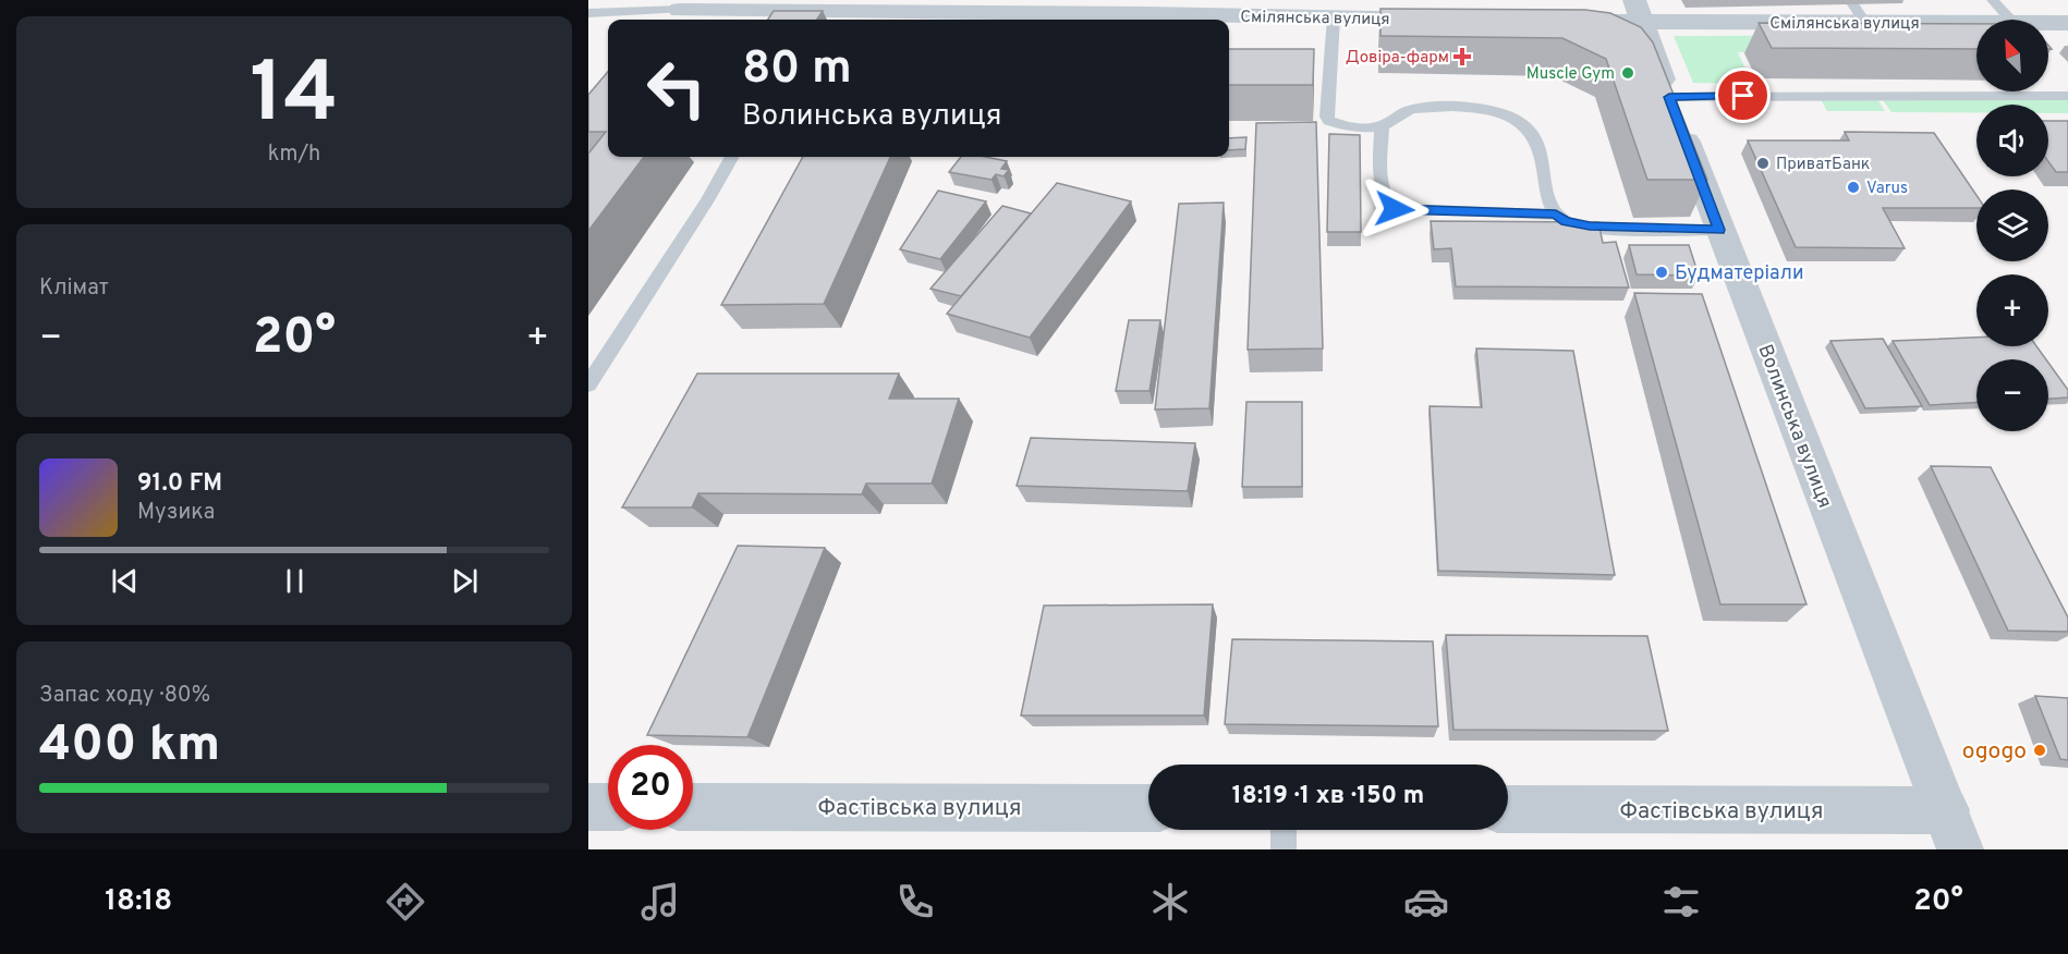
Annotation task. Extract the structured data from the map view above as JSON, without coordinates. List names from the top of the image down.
{
  "streets": {
    "street": ["Смілянська вулиця", "Волинська вулиця", "Фастівська вулиця"]
  },
  "crossings": [
    ["Смілянська вулиця", "Волинська вулиця"],
    ["Волинська вулиця", "Фастівська вулиця"]
  ],
  "places": {
    "health": ["Довіра-фарм"],
    "other": [
      "Muscle Gym",
      "ПриватБанк",
      "Varus",
      "Будматеріали",
      "ogogo"
    ]
  },
  "north": "top left",
  "page": {
    "tile": [
      ["14", "km/h"],
      "Клімат",
      ["Запас ходу · 80%", "400 km"]
    ],
    "map_buttons": ["+", "−"],
    "turn": ["80 m", "Волинська вулиця"],
    "heat": ["−", "20°", "+"],
    "song": ["91.0 FM", "Музика"],
    "limit": "20",
    "trip": "18:19 · 1 хв · 150 m",
    "tabs": ["18:18", "20°"]
  }
}
